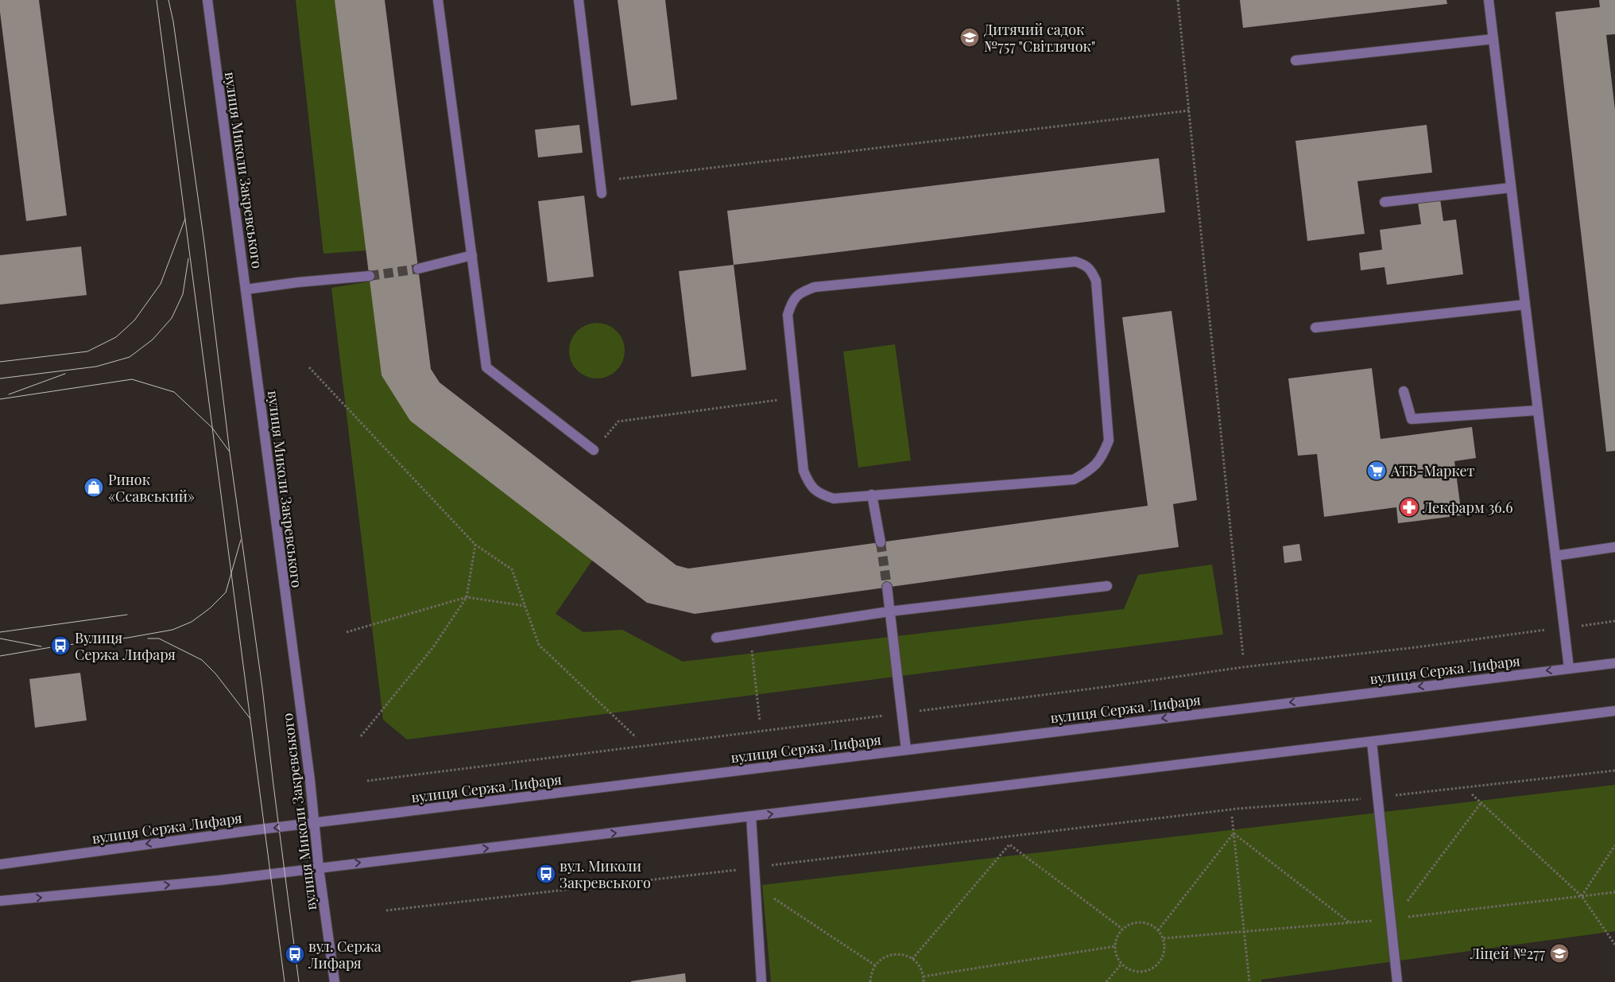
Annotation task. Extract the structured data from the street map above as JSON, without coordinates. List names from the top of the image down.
{
  "streets": {
    "street": ["вулиця Миколи Закревського", "вулиця Сержа Лифаря"]
  },
  "crossings": [
    ["вулиця Миколи Закревського", "вулиця Сержа Лифаря"]
  ],
  "places": {
    "school or university": ["Дитячий садок №757 \"Світлячок\"", "Ліцей №277"],
    "supermarket": ["АТБ-Маркет"],
    "shop": ["Ринок «Ссавський»"],
    "pharmacy": ["Лекфарм 36.6"],
    "bus stop": ["Вулиця Сержа Лифаря", "вул. Миколи Закревського", "вул. Сержа Лифаря"]
  }
}
